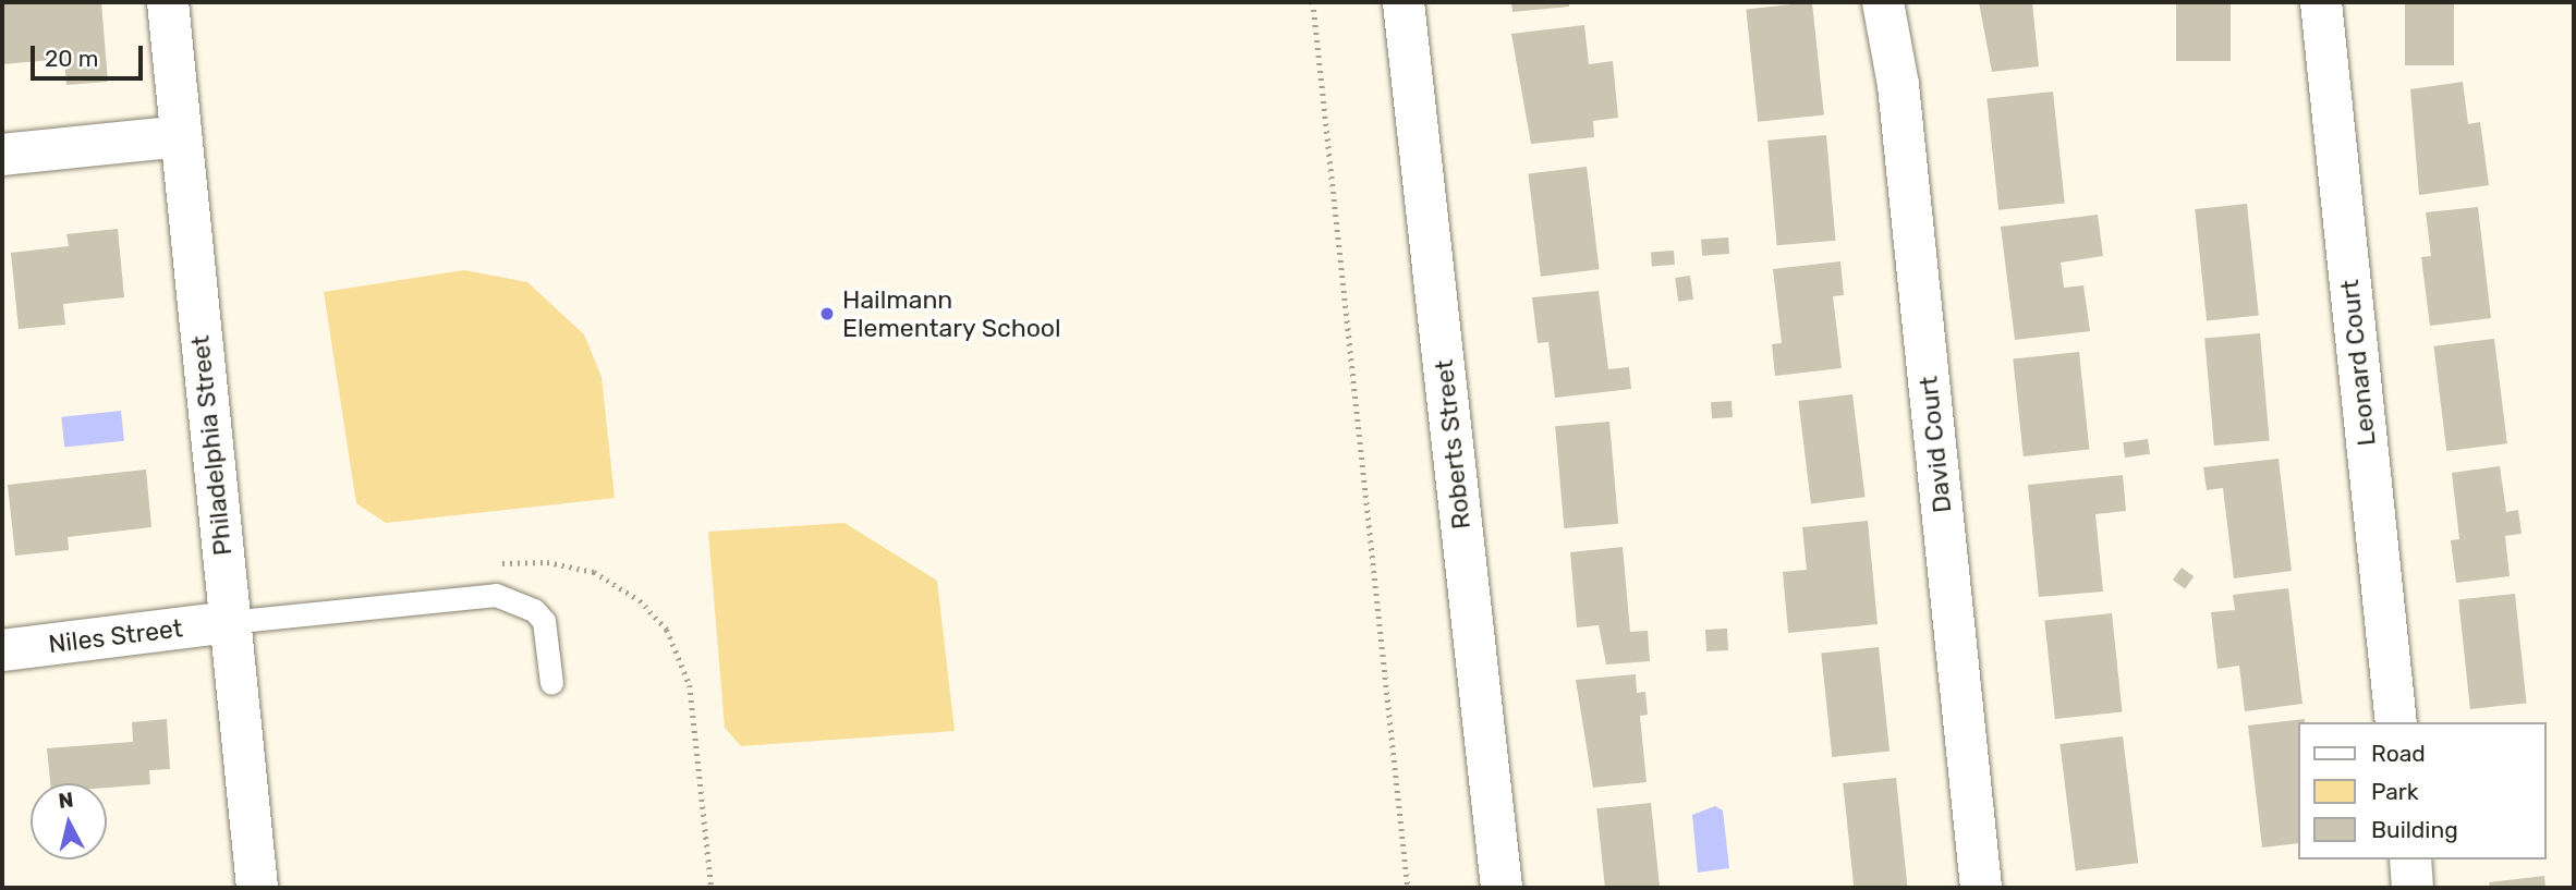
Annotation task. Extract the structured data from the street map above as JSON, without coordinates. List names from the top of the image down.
{
  "streets": {
    "street": [
      "Leonard Court",
      "Roberts Street",
      "David Court",
      "Philadelphia Street",
      "Niles Street"
    ]
  },
  "crossings": [
    ["Philadelphia Street", "Niles Street"]
  ],
  "places": ["Hailmann Elementary School"],
  "legend": ["Road", "Park", "Building"],
  "scale_bar": "20 m",
  "north": "top"
}
